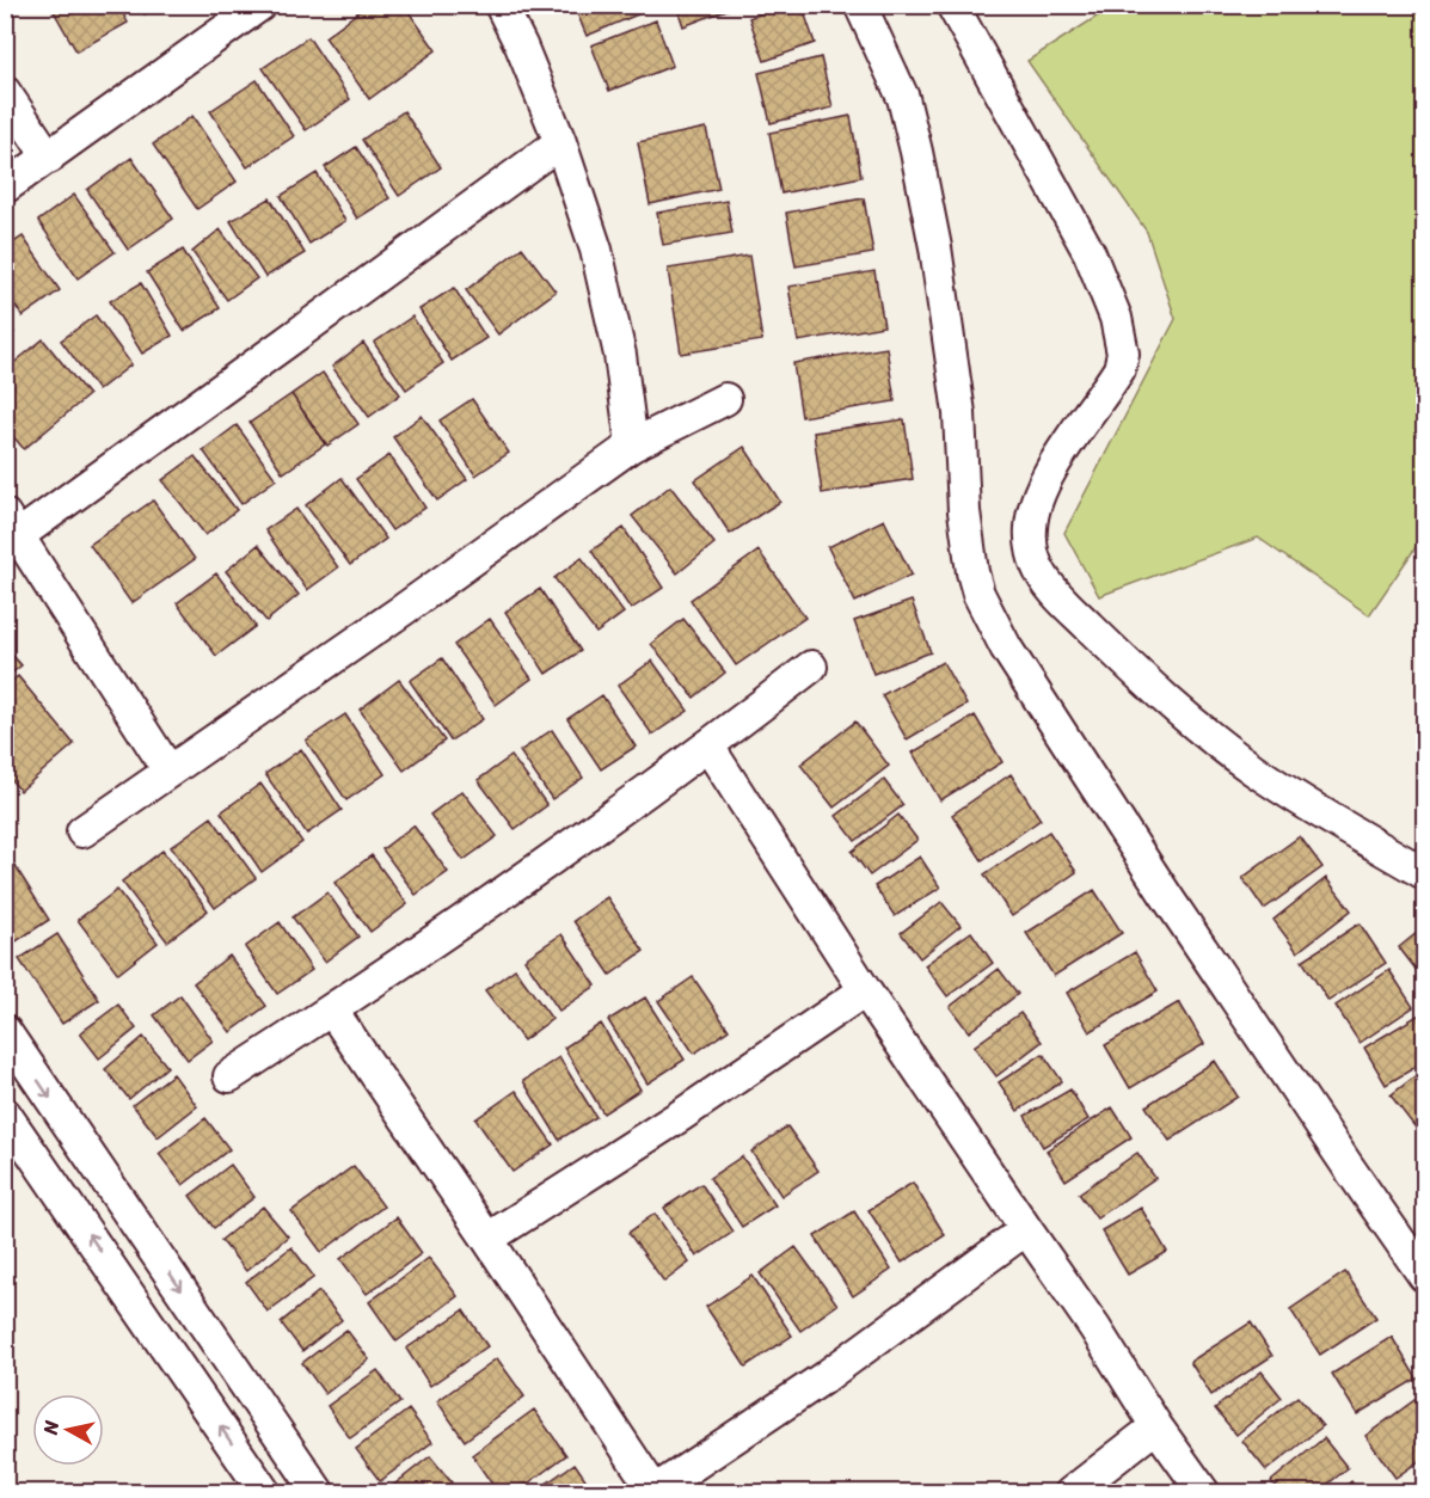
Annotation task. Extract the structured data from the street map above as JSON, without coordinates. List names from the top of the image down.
{
  "north": "left"
}
